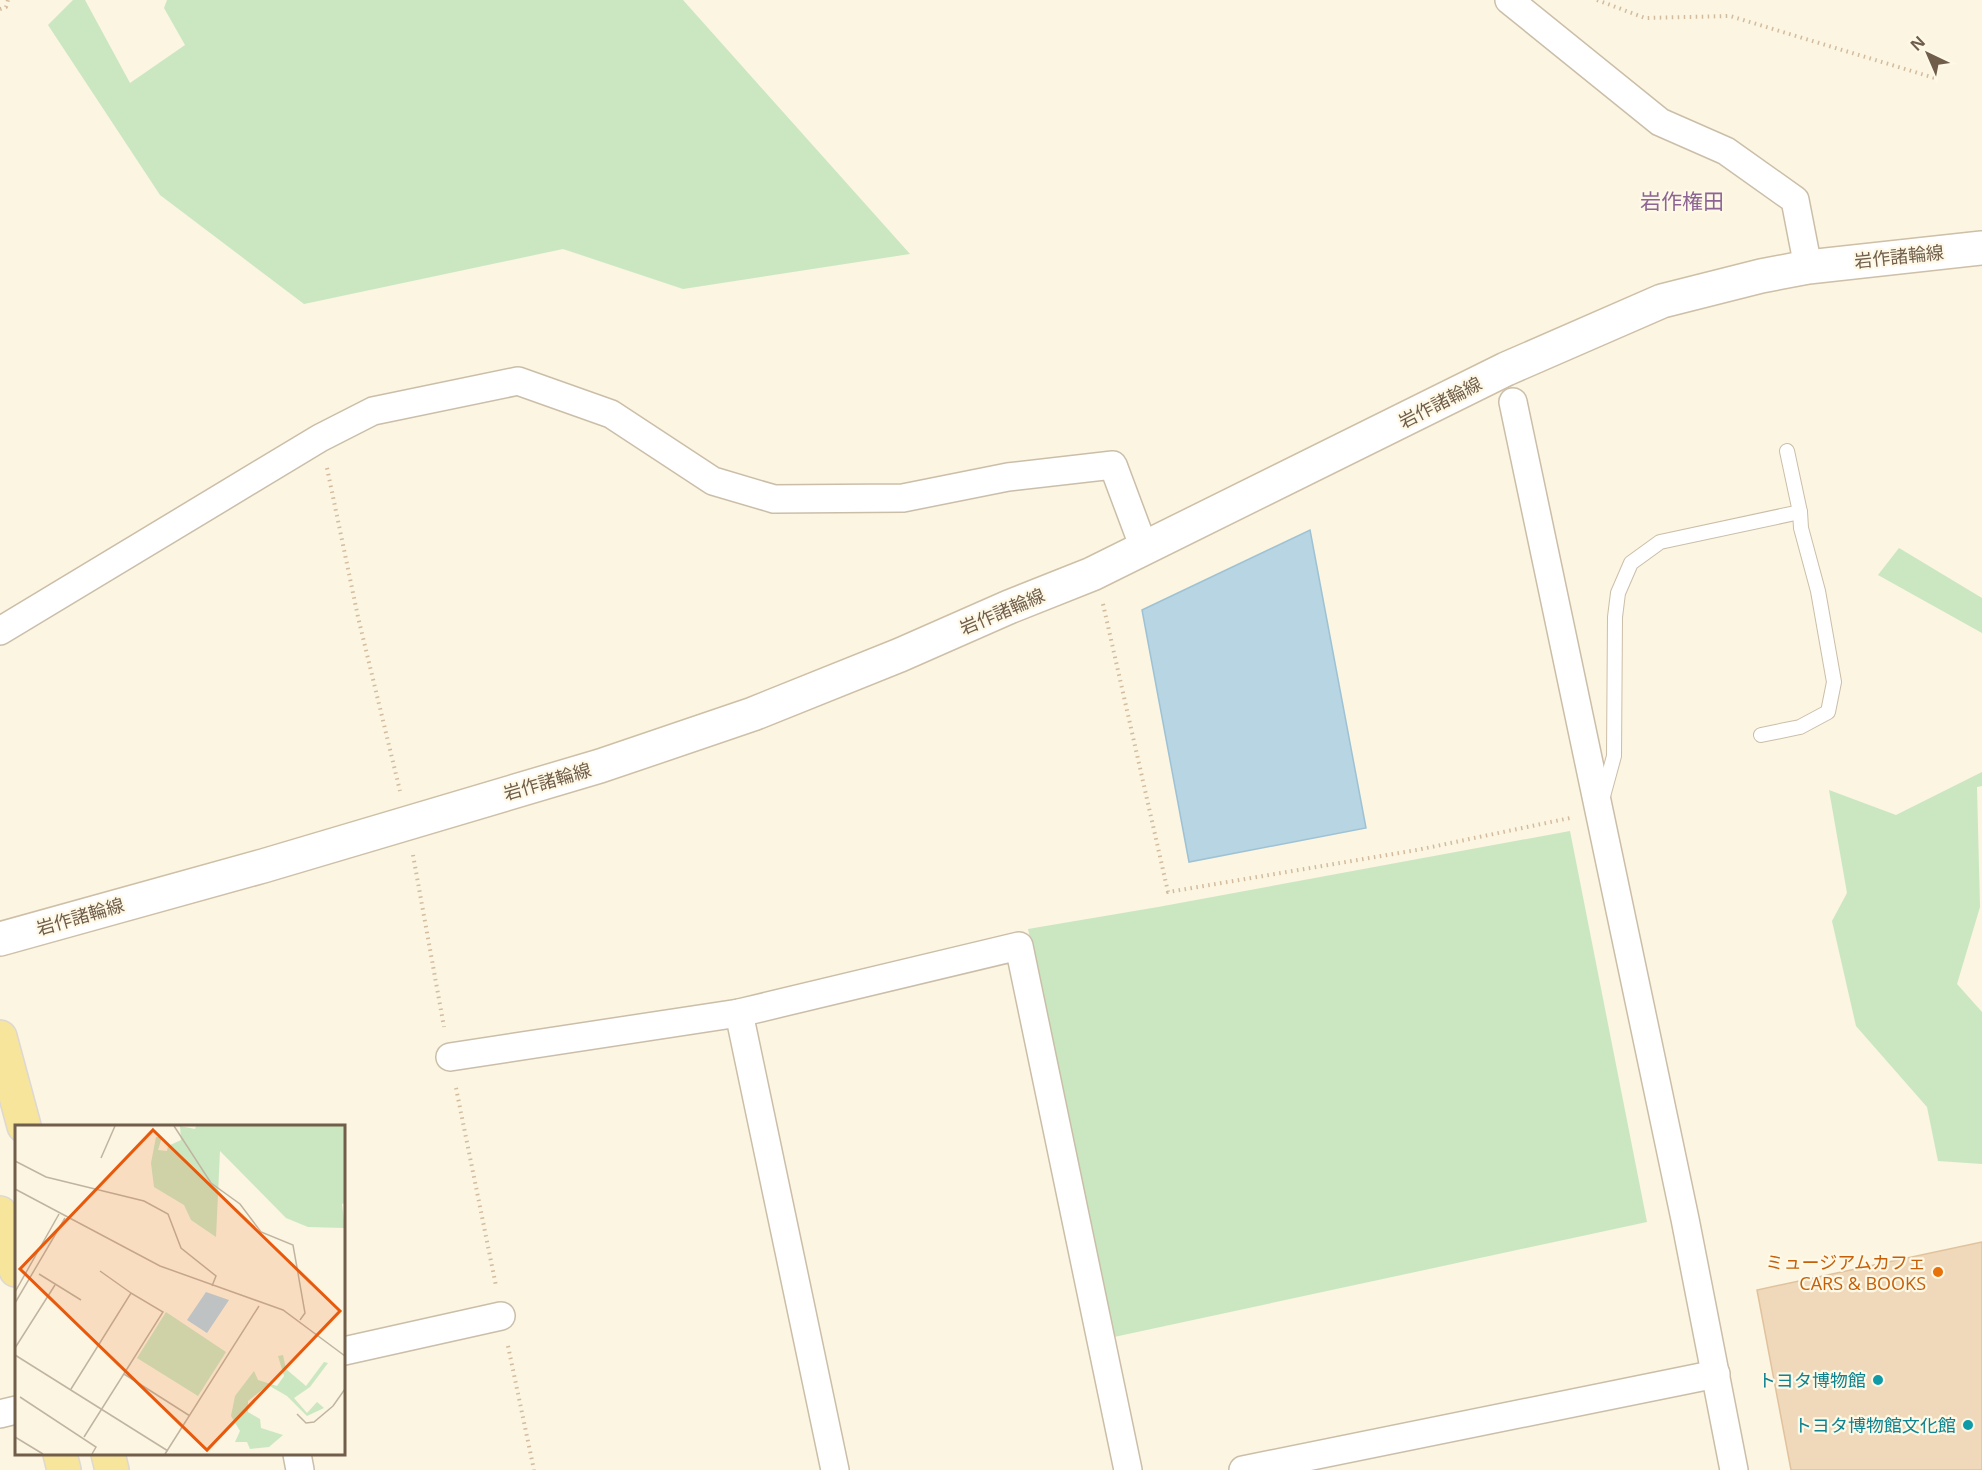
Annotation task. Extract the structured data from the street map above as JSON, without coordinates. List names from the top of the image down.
{
  "streets": {
    "main road": ["岩作諸輪線"]
  },
  "districts": ["岩作権田"],
  "places": ["ミュージアムカフェ CARS & BOOKS", "トヨタ博物館", "トヨタ博物館文化館"],
  "north": "top left"
}
